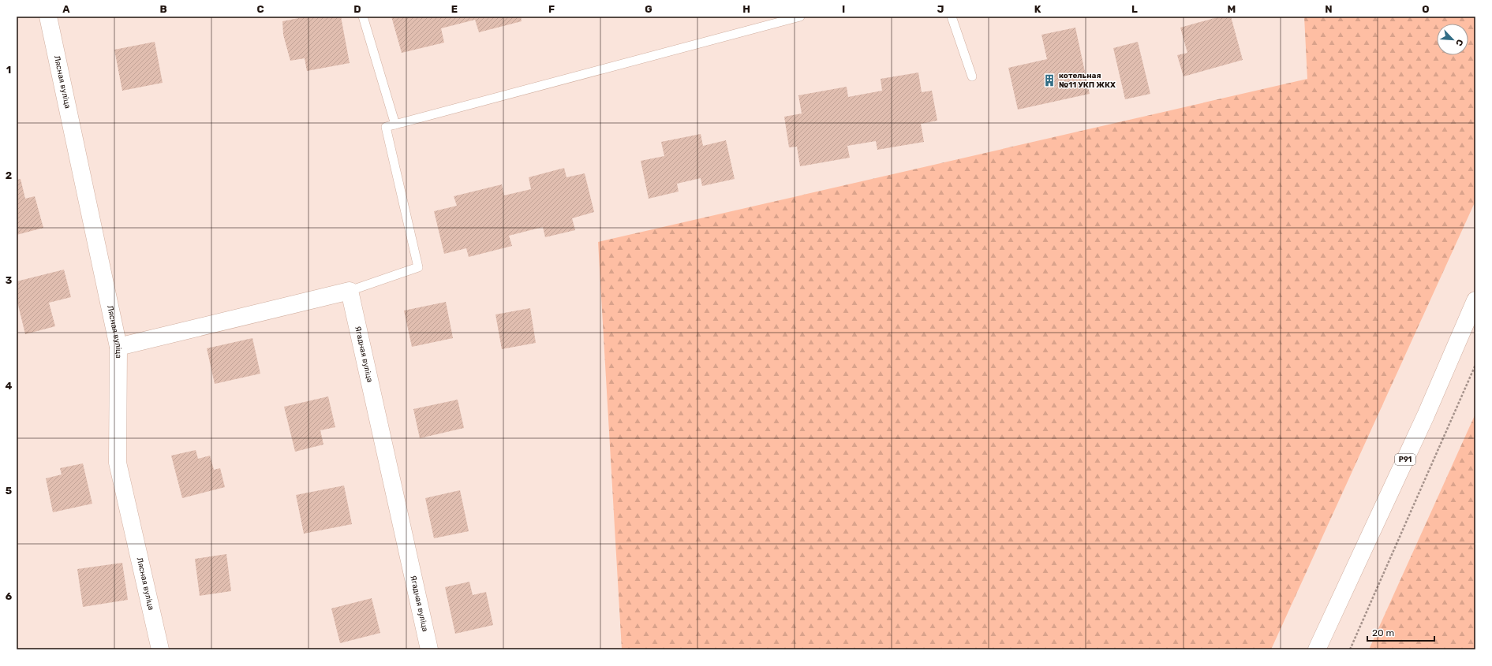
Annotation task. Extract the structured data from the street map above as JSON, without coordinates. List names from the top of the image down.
{
  "streets": {
    "street": ["Лясная вуліца", "Ягадная вуліца", "Р91"]
  },
  "places": {
    "building": ["котельная №11 УКП ЖКХ"]
  },
  "scale_bar": "20 m",
  "north": "bottom right",
  "grid": {
    "columns": [
      "A",
      "B",
      "C",
      "D",
      "E",
      "F",
      "G",
      "H",
      "I",
      "J",
      "K",
      "L",
      "M",
      "N",
      "O"
    ],
    "rows": [
      "1",
      "2",
      "3",
      "4",
      "5",
      "6"
    ]
  }
}
